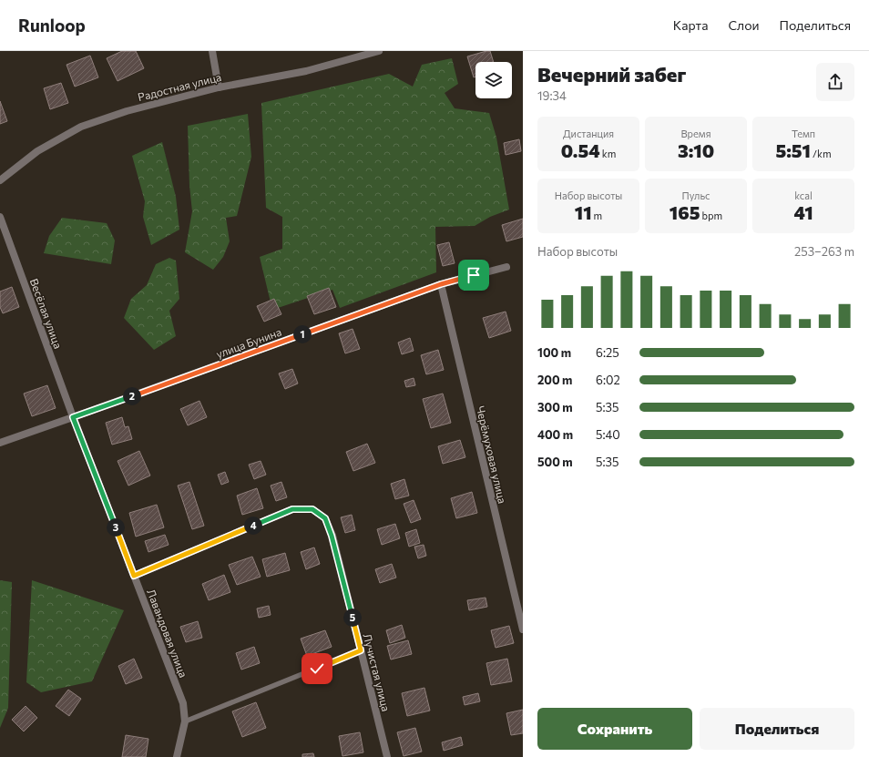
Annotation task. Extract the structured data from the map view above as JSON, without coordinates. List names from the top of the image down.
{
  "streets": {
    "street": [
      "Радостная улица",
      "Весёлая улица",
      "улица Бунина",
      "Черёмуховая улица",
      "Лавандовая улица",
      "Лучистая улица"
    ]
  },
  "crossings": [
    ["Весёлая улица", "улица Бунина"],
    ["Весёлая улица", "Лавандовая улица"],
    ["улица Бунина", "Черёмуховая улица"],
    ["улица Бунина", "Лавандовая улица"],
    ["Лавандовая улица", "Лучистая улица"]
  ],
  "page": {
    "header": "Runloop",
    "nav": ["Карта", "Слои", "Поделиться"],
    "heading": ["Вечерний забег", "19:34"],
    "stats": [
      ["Дистанция", "0.54 km"],
      ["Время", "3:10"],
      ["Темп", "5:51 /km"],
      ["Набор высоты", "11 m"],
      ["Пульс", "165 bpm"],
      ["kcal", "41"]
    ],
    "chart": ["Набор высоты", "253–263 m"],
    "pins": [
      "1",
      "2",
      "4",
      "3",
      "5"
    ],
    "list": [
      {
        "name": "100 m",
        "note": "6:25"
      },
      {
        "name": "200 m",
        "note": "6:02"
      },
      {
        "name": "300 m",
        "note": "5:35"
      },
      {
        "name": "400 m",
        "note": "5:40"
      },
      {
        "name": "500 m",
        "note": "5:35"
      }
    ],
    "buttons": ["Сохранить", "Поделиться"]
  }
}
